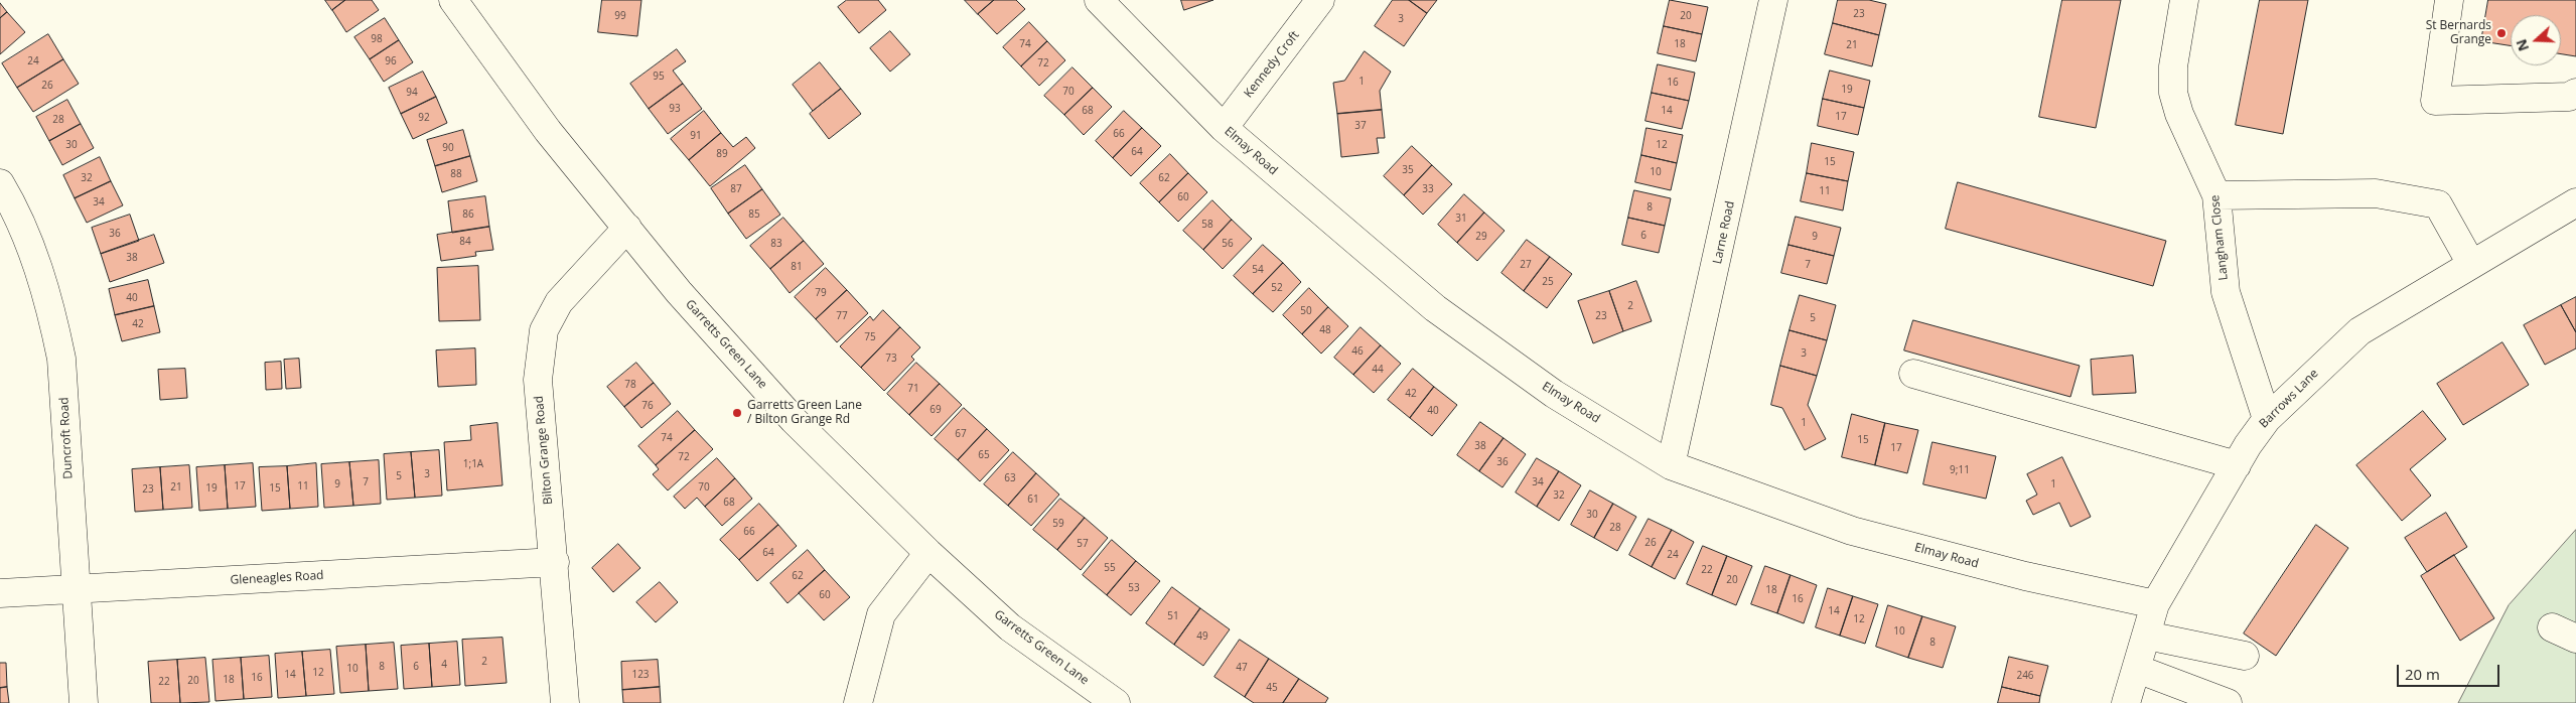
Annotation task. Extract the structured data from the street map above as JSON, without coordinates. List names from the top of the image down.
{
  "streets": {
    "street": [
      "Kennedy Croft",
      "Elmay Road",
      "Larne Road",
      "Langham Close",
      "Garretts Green Lane",
      "Barrows Lane",
      "Duncroft Road",
      "Bilton Grange Road",
      "Gleneagles Road"
    ]
  },
  "crossings": [
    ["Kennedy Croft", "Elmay Road"],
    ["Elmay Road", "Larne Road"],
    ["Elmay Road", "Barrows Lane"],
    ["Langham Close", "Barrows Lane"],
    ["Garretts Green Lane", "Bilton Grange Road"],
    ["Duncroft Road", "Gleneagles Road"],
    ["Bilton Grange Road", "Gleneagles Road"]
  ],
  "places": ["St Bernards Grange", "Garretts Green Lane / Bilton Grange Rd"],
  "house_numbers": [
    "23",
    "99",
    "20",
    "3",
    "98",
    "74",
    "18",
    "21",
    "24",
    "96",
    "72",
    "95",
    "1",
    "16",
    "26",
    "19",
    "70",
    "94",
    "93",
    "68",
    "14",
    "17",
    "92",
    "28",
    "37",
    "66",
    "91",
    "30",
    "12",
    "90",
    "64",
    "89",
    "15",
    "35",
    "10",
    "88",
    "32",
    "62",
    "87",
    "33",
    "11",
    "60",
    "34",
    "8",
    "86",
    "85",
    "31",
    "58",
    "36",
    "6",
    "29",
    "9",
    "84",
    "83",
    "56",
    "38",
    "27",
    "7",
    "81",
    "54",
    "25",
    "52",
    "79",
    "40",
    "2",
    "50",
    "77",
    "23",
    "5",
    "42",
    "48",
    "75",
    "46",
    "3",
    "73",
    "44",
    "78",
    "71",
    "42",
    "76",
    "69",
    "40",
    "1",
    "67",
    "74",
    "15",
    "38",
    "17",
    "65",
    "72",
    "36",
    "1;1A",
    "9;11",
    "3",
    "5",
    "63",
    "7",
    "34",
    "9",
    "1",
    "17",
    "11",
    "21",
    "70",
    "19",
    "15",
    "23",
    "32",
    "61",
    "68",
    "30",
    "59",
    "28",
    "66",
    "26",
    "57",
    "64",
    "24",
    "55",
    "22",
    "62",
    "20",
    "53",
    "18",
    "60",
    "16",
    "14",
    "51",
    "12",
    "10",
    "49",
    "8",
    "2",
    "4",
    "8",
    "6",
    "47",
    "10",
    "12",
    "14",
    "123",
    "246",
    "16",
    "18",
    "20",
    "22",
    "45"
  ],
  "scale_bar": "20 m",
  "north": "left"
}
